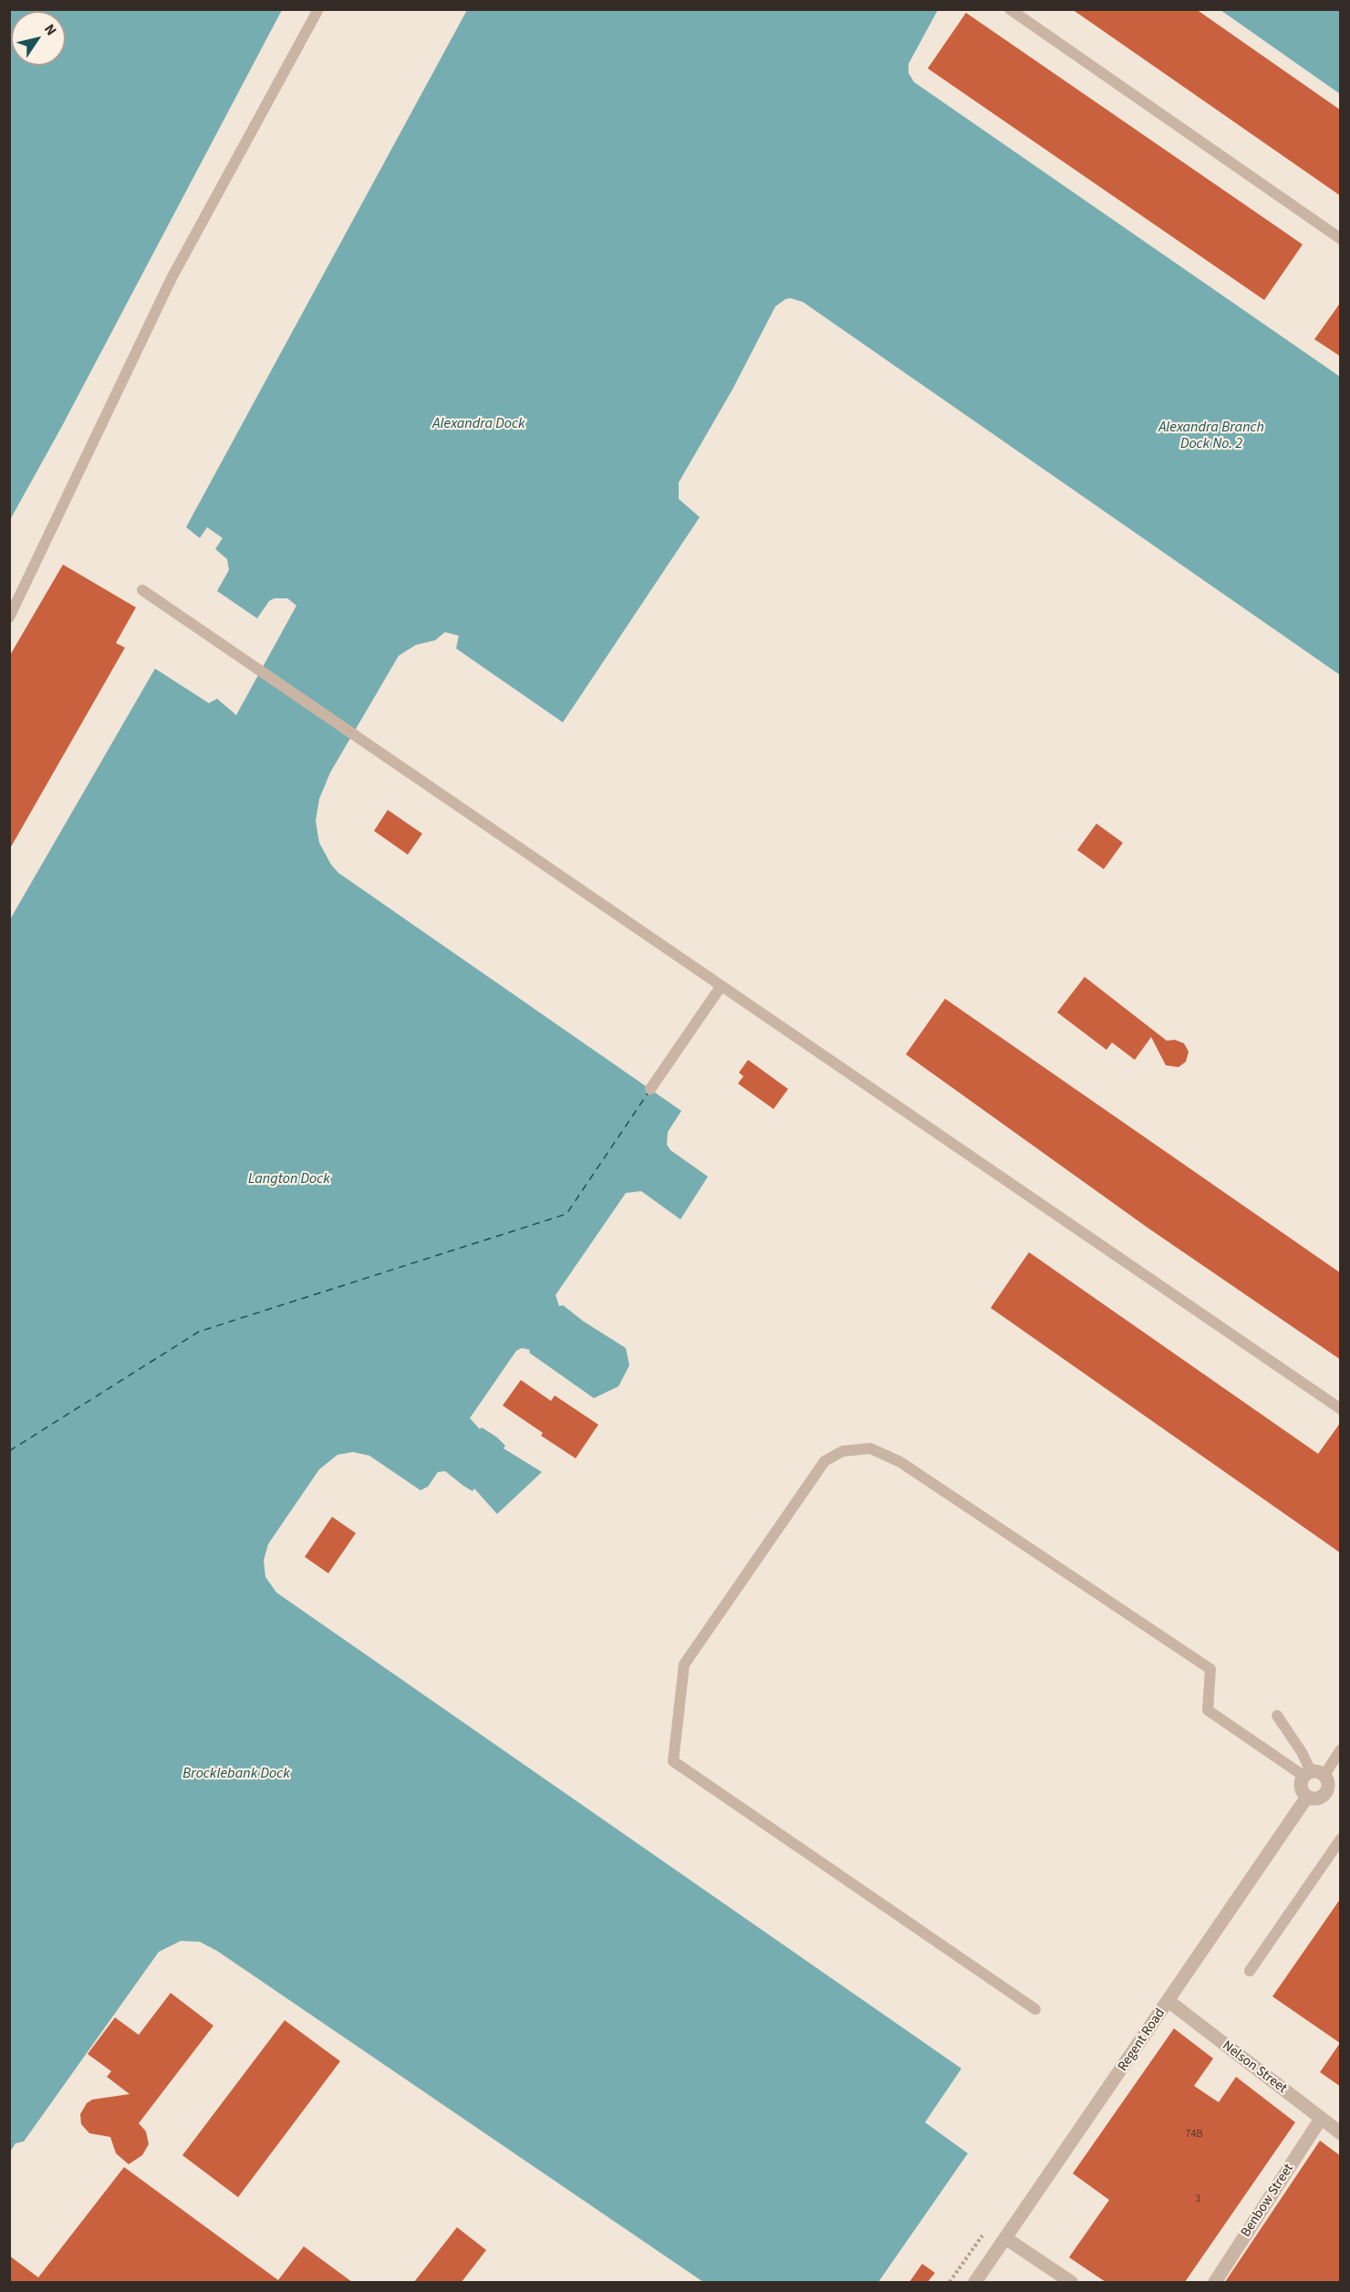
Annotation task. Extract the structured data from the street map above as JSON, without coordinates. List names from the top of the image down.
{
  "streets": {
    "street": ["Regent Road", "Nelson Street", "Benbow Street"]
  },
  "crossings": [
    ["Regent Road", "Nelson Street"],
    ["Nelson Street", "Benbow Street"]
  ],
  "water": [
    "Alexandra Dock",
    "Alexandra Branch Dock No. 2",
    "Langton Dock",
    "Brocklebank Dock"
  ],
  "house_numbers": ["74B", "3"],
  "north": "top right"
}
